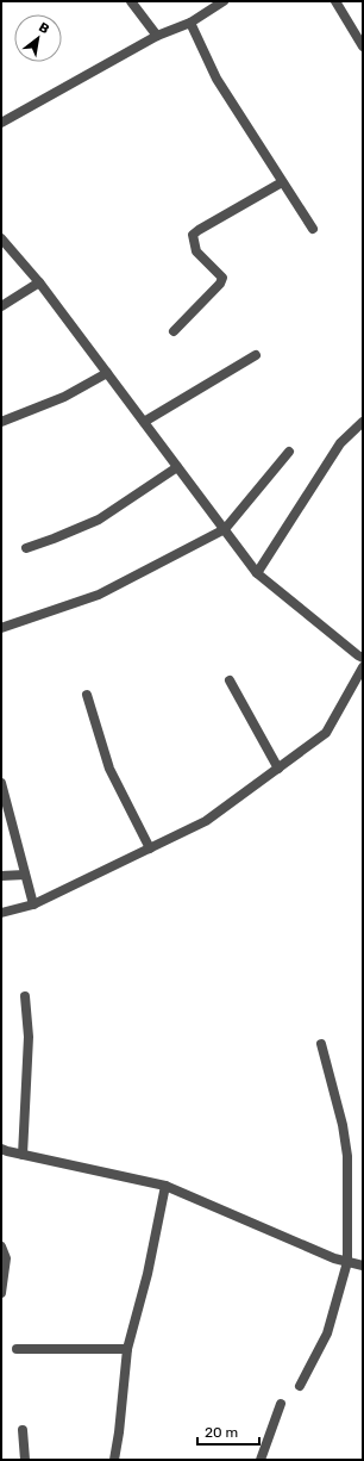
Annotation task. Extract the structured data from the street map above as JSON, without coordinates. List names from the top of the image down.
{
  "scale_bar": "20 m",
  "north": "top right"
}
